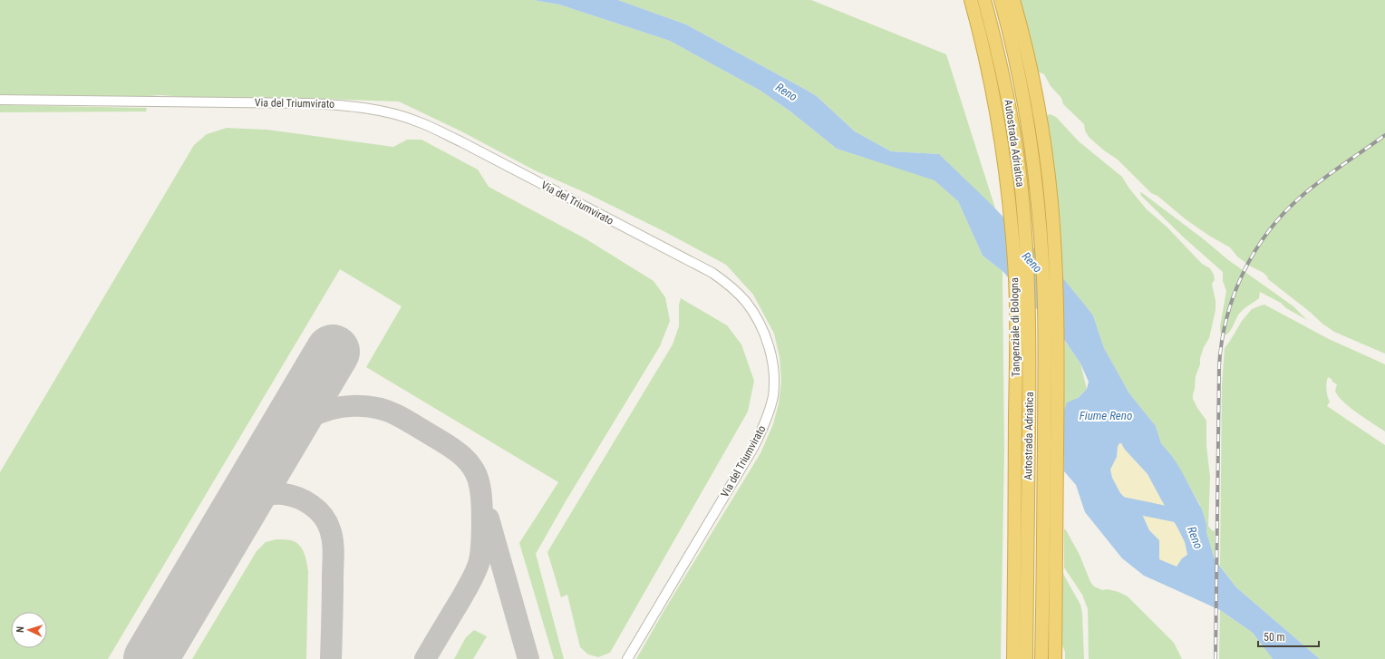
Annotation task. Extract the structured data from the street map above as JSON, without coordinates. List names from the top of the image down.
{
  "streets": {
    "highway": ["Autostrada Adriatica", "Tangenziale di Bologna"],
    "street": ["Via del Triumvirato"]
  },
  "water": ["Reno", "Fiume Reno"],
  "scale_bar": "50 m",
  "north": "left"
}
